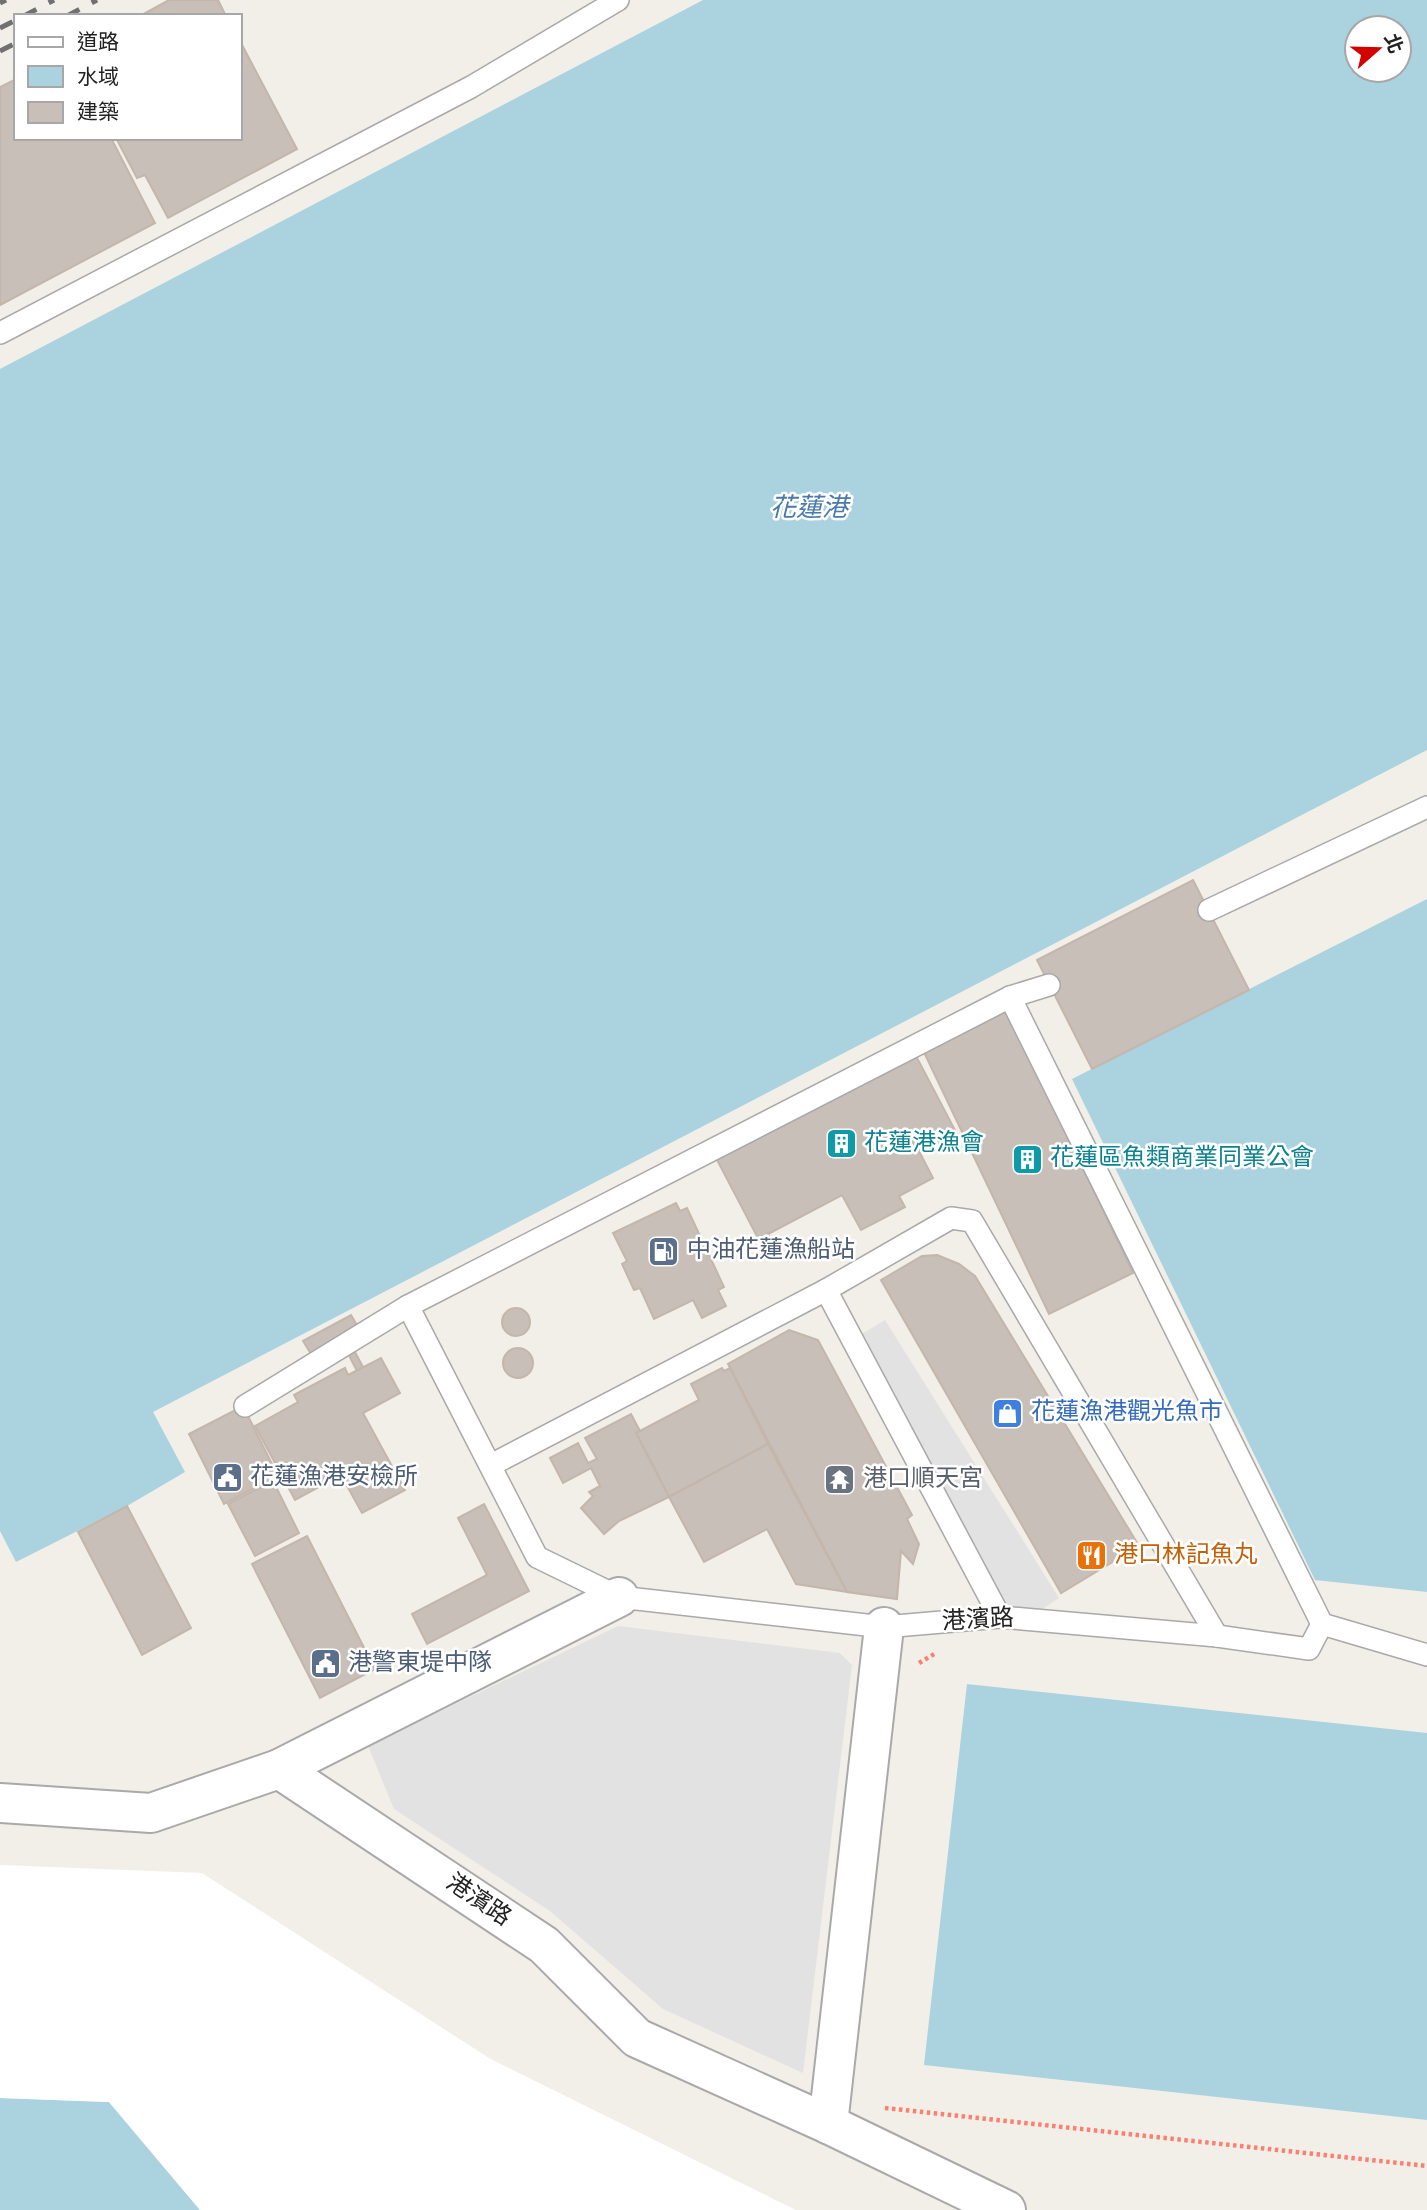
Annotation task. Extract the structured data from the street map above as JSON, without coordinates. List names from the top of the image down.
{
  "streets": {
    "street": ["港濱路"]
  },
  "water": ["花蓮港"],
  "places": {
    "building": ["花蓮港漁會", "花蓮區魚類商業同業公會"],
    "fuel station": ["中油花蓮漁船站"],
    "shop": ["花蓮漁港觀光魚市"],
    "public building": ["花蓮漁港安檢所", "港警東堤中隊"],
    "temple": ["港口順天宮"],
    "restaurant": ["港口林記魚丸"]
  },
  "legend": ["道路", "水域", "建築"],
  "north": "right"
}
